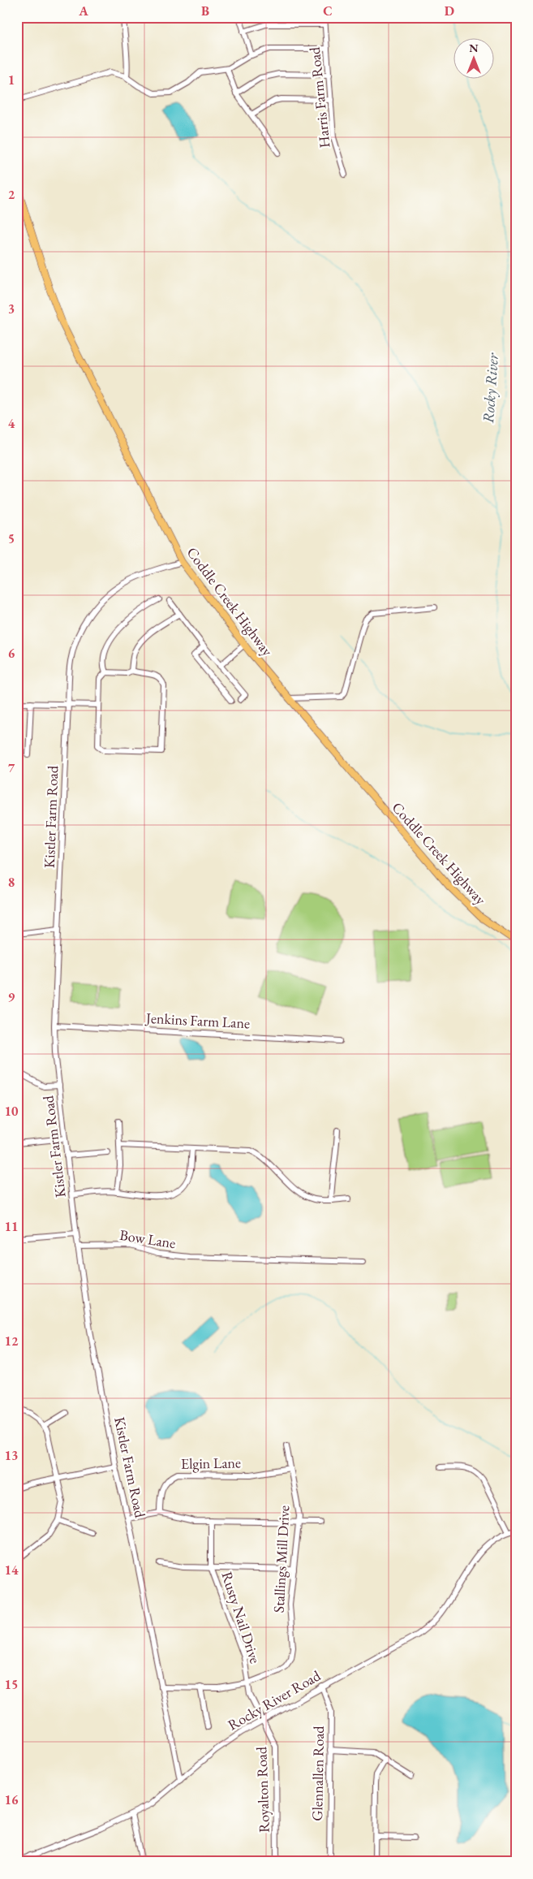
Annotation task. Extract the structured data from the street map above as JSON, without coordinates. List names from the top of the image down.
{
  "streets": {
    "main road": ["Coddle Creek Highway"],
    "street": [
      "Harris Farm Road",
      "Kistler Farm Road",
      "Jenkins Farm Lane",
      "Bow Lane",
      "Elgin Lane",
      "Stallings Mill Drive",
      "Rusty Nail Drive",
      "Rocky River Road",
      "Glennallen Road",
      "Royalton Road"
    ]
  },
  "crossings": [
    ["Coddle Creek Highway", "Kistler Farm Road"],
    ["Kistler Farm Road", "Jenkins Farm Lane"],
    ["Kistler Farm Road", "Bow Lane"],
    ["Kistler Farm Road", "Stallings Mill Drive"],
    ["Kistler Farm Road", "Rocky River Road"],
    ["Elgin Lane", "Stallings Mill Drive"],
    ["Stallings Mill Drive", "Rusty Nail Drive"],
    ["Rusty Nail Drive", "Rocky River Road"],
    ["Rusty Nail Drive", "Royalton Road"],
    ["Rocky River Road", "Glennallen Road"],
    ["Rocky River Road", "Royalton Road"]
  ],
  "water": ["Rocky River"],
  "north": "top",
  "grid": {
    "columns": [
      "A",
      "B",
      "C",
      "D"
    ],
    "rows": [
      "1",
      "2",
      "3",
      "4",
      "5",
      "6",
      "7",
      "8",
      "9",
      "10",
      "11",
      "12",
      "13",
      "14",
      "15",
      "16"
    ]
  }
}
